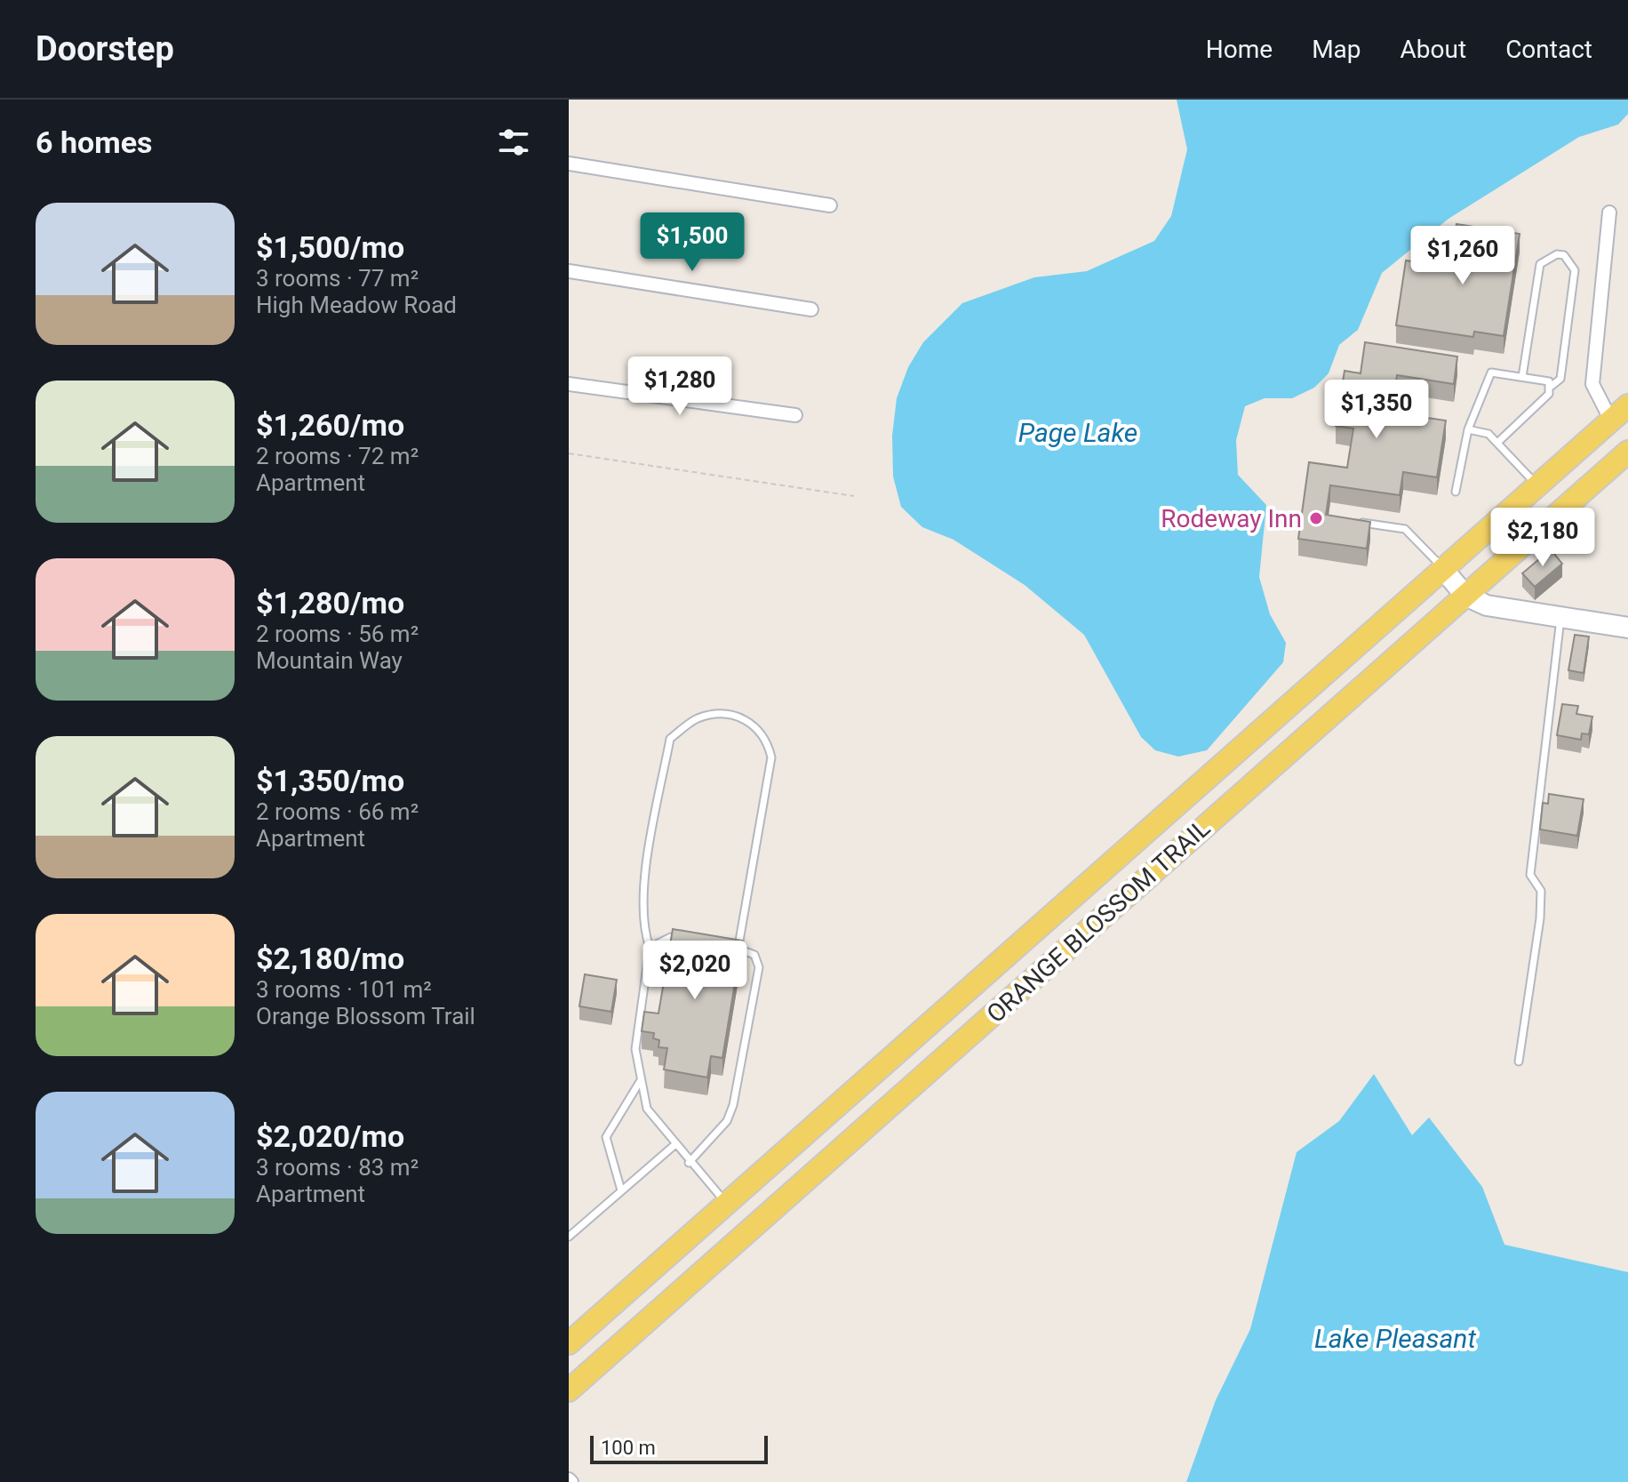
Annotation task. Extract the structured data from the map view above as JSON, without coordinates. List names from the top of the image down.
{
  "streets": {
    "main road": ["ORANGE BLOSSOM TRAIL"]
  },
  "water": ["Page Lake", "Lake Pleasant"],
  "places": ["Rodeway Inn"],
  "scale_bar": "100 m",
  "page": {
    "header": "Doorstep",
    "nav": [
      "Home",
      "Map",
      "About",
      "Contact"
    ],
    "heading": "6 homes",
    "list": [
      {
        "name": "$1,500/mo",
        "note": "3 rooms · 77 m² · High Meadow Road"
      },
      {
        "name": "$1,260/mo",
        "note": "2 rooms · 72 m² · Apartment"
      },
      {
        "name": "$1,280/mo",
        "note": "2 rooms · 56 m² · Mountain Way"
      },
      {
        "name": "$1,350/mo",
        "note": "2 rooms · 66 m² · Apartment"
      },
      {
        "name": "$2,180/mo",
        "note": "3 rooms · 101 m² · Orange Blossom Trail"
      },
      {
        "name": "$2,020/mo",
        "note": "3 rooms · 83 m² · Apartment"
      }
    ],
    "price": [
      "$1,500",
      "$1,260",
      "$1,280",
      "$1,350",
      "$2,180",
      "$2,020"
    ],
    "scale": "100 m"
  }
}
